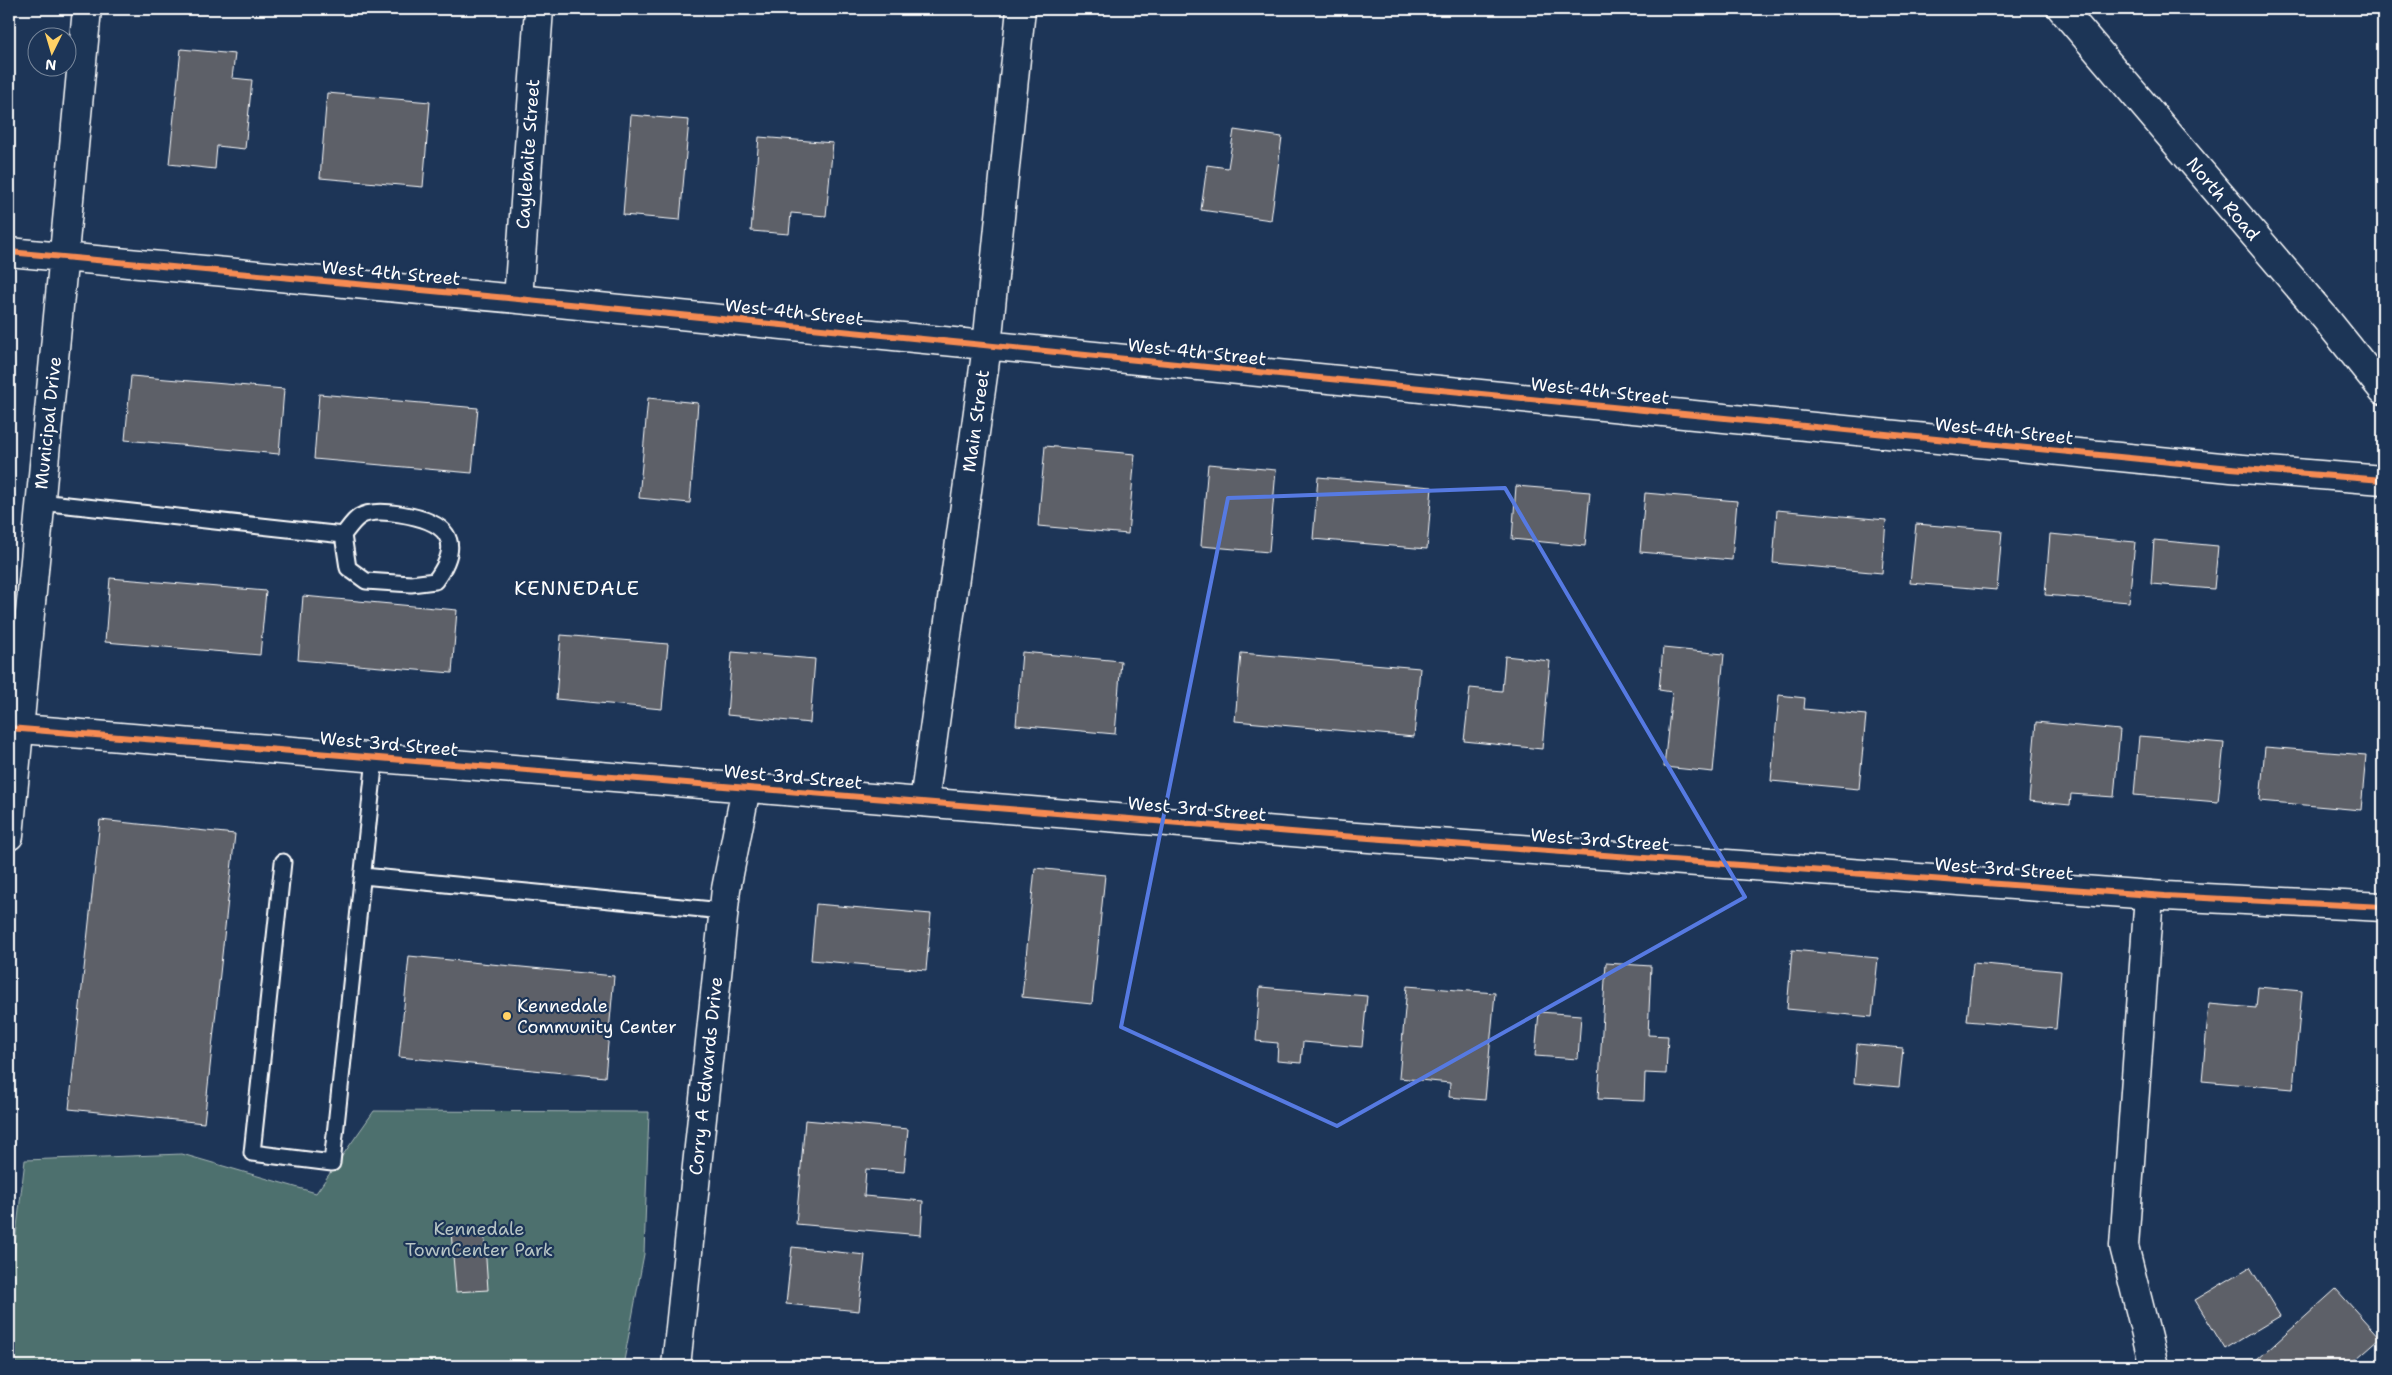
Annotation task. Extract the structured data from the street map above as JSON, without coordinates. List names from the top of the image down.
{
  "streets": {
    "street": [
      "Caylebaite Street",
      "North Road",
      "West 4th Street",
      "Main Street",
      "Municipal Drive",
      "West 3rd Street",
      "Corry A Edwards Drive"
    ]
  },
  "crossings": [
    ["Caylebaite Street", "West 4th Street"],
    ["West 4th Street", "Main Street"],
    ["West 4th Street", "Municipal Drive"],
    ["Main Street", "West 3rd Street"],
    ["Municipal Drive", "West 3rd Street"],
    ["West 3rd Street", "Corry A Edwards Drive"]
  ],
  "districts": ["KENNEDALE"],
  "parks": ["Kennedale TownCenter Park"],
  "places": ["Kennedale Community Center"],
  "north": "bottom"
}
